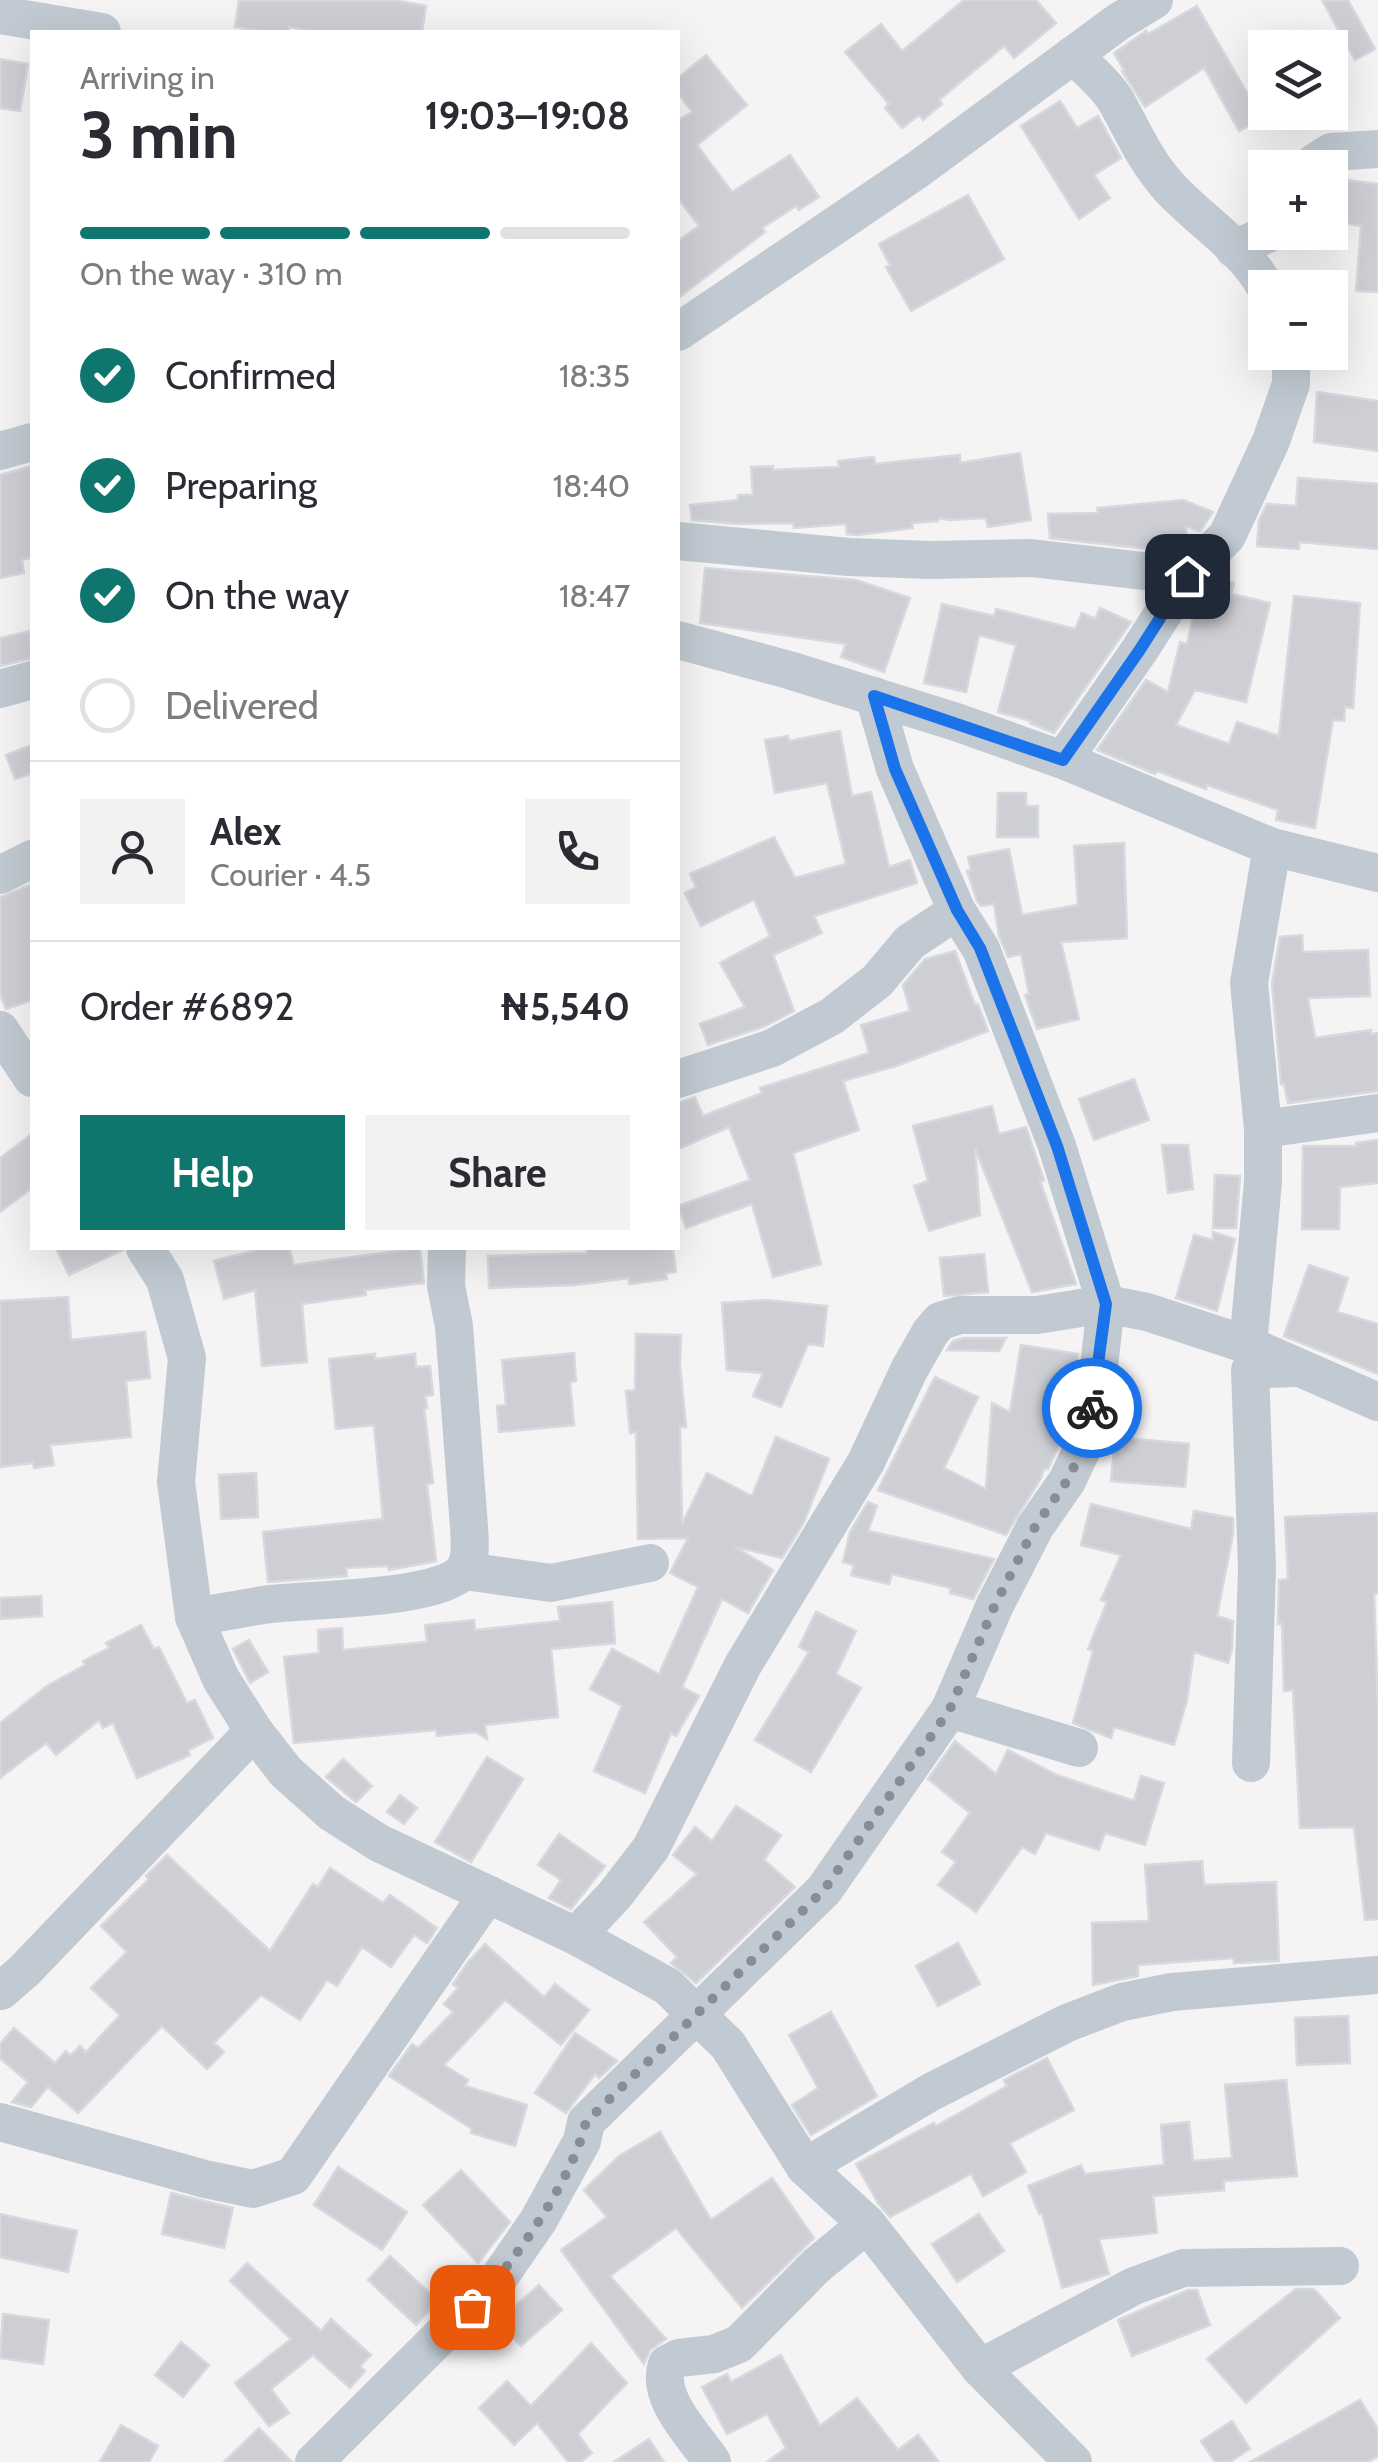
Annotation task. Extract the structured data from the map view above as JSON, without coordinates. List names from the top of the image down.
{
  "page": {
    "map_buttons": ["+", "−"],
    "heading": ["3 min", "Arriving in", "19:03–19:08"],
    "panel": [
      "Alex",
      "Courier · 4.5",
      "Order #6892",
      "₦5,540"
    ],
    "bar": "On the way · 310 m",
    "list": [
      ["Confirmed", "18:35"],
      ["Preparing", "18:40"],
      ["On the way", "18:47"],
      "Delivered"
    ],
    "buttons": ["Help", "Share"]
  }
}
